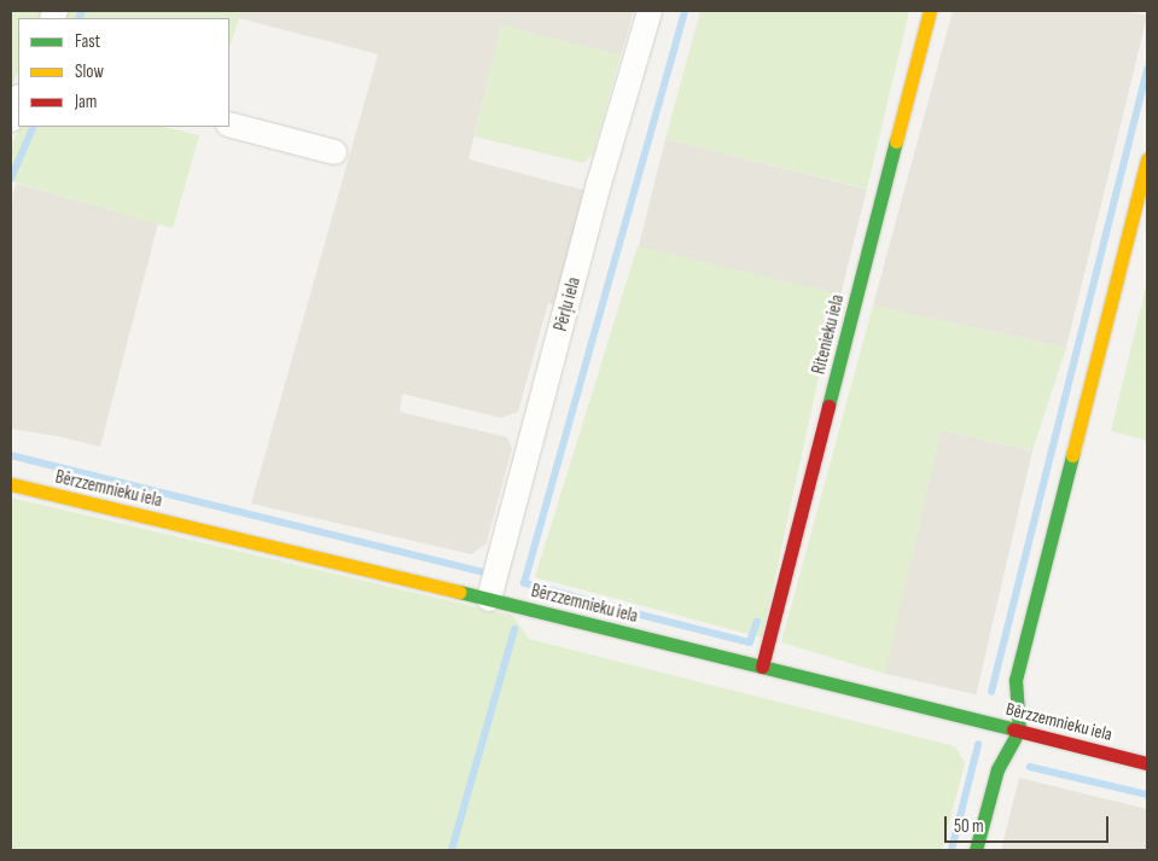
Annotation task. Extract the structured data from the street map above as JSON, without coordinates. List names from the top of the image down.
{
  "streets": {
    "street": ["Pērļu iela", "Ritenieku iela", "Bērzzemnieku iela"]
  },
  "crossings": [
    ["Pērļu iela", "Bērzzemnieku iela"],
    ["Ritenieku iela", "Bērzzemnieku iela"]
  ],
  "legend": ["Fast", "Slow", "Jam"],
  "scale_bar": "50 m"
}
